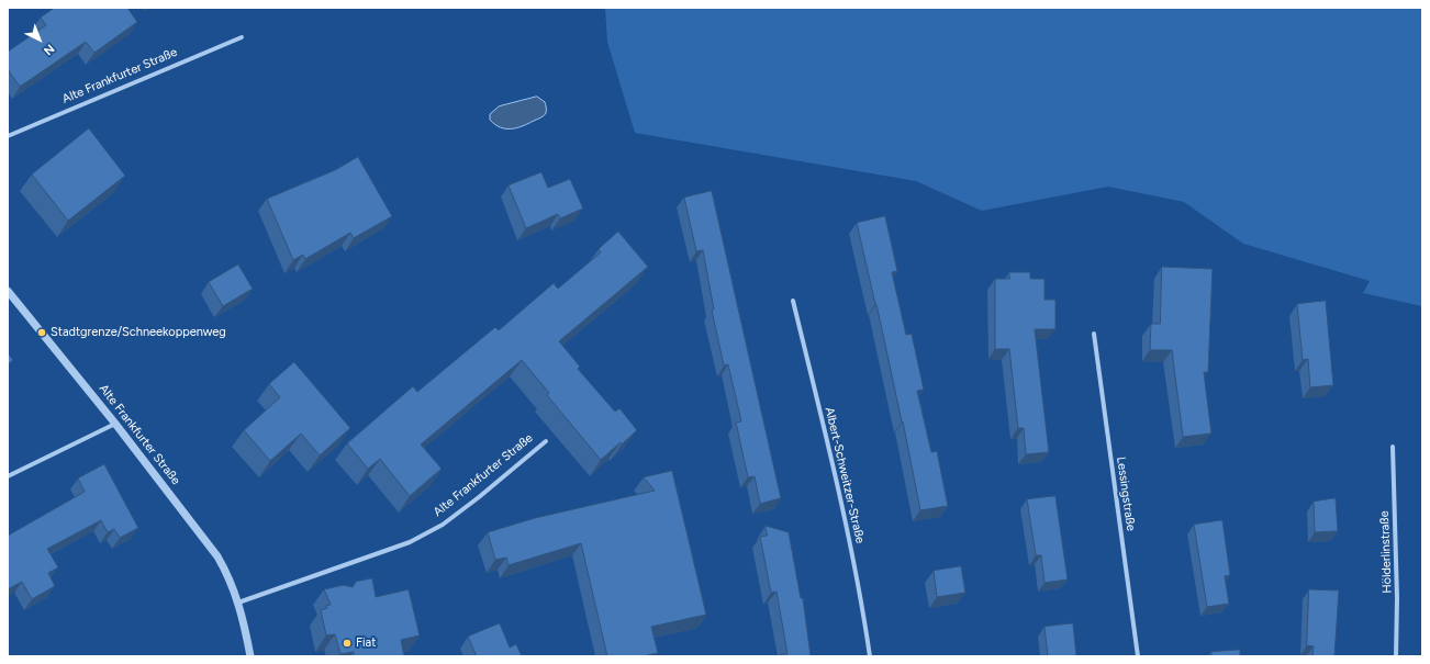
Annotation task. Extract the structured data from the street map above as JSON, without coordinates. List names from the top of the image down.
{
  "streets": {
    "street": [
      "Alte Frankfurter Straße",
      "Albert-Schweitzer-Straße",
      "Lessingstraße",
      "Hölderlinstraße"
    ]
  },
  "places": ["Stadtgrenze/Schneekoppenweg", "Fiat"],
  "north": "bottom right"
}
